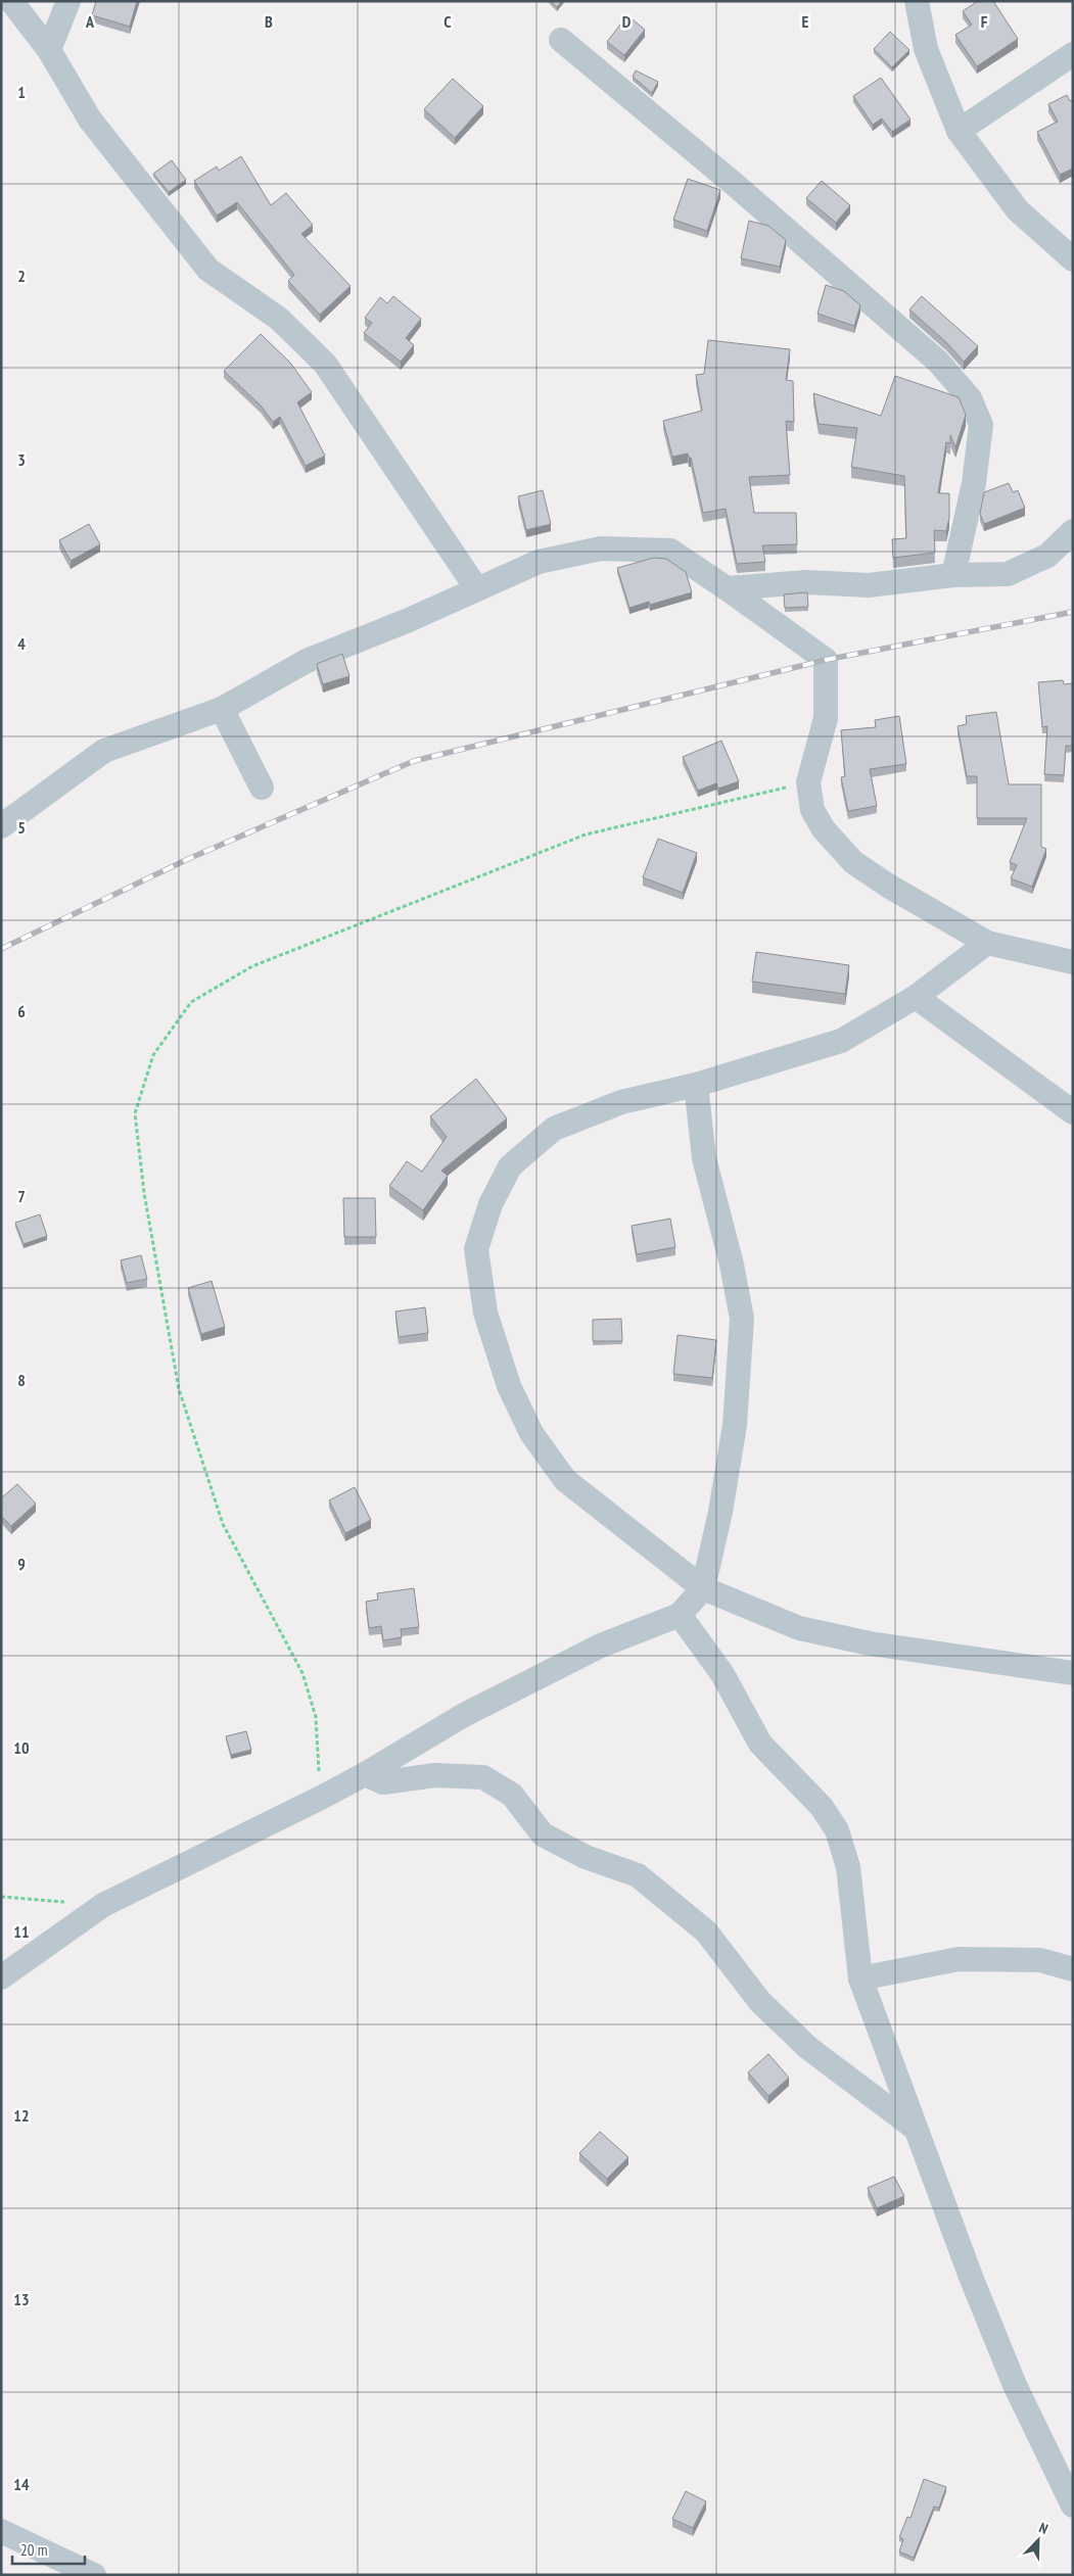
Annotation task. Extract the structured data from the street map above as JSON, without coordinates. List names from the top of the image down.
{
  "scale_bar": "20 m",
  "north": "top right",
  "grid": {
    "columns": [
      "A",
      "B",
      "C",
      "D",
      "E",
      "F"
    ],
    "rows": [
      "1",
      "2",
      "3",
      "4",
      "5",
      "6",
      "7",
      "8",
      "9",
      "10",
      "11",
      "12",
      "13",
      "14"
    ]
  }
}
